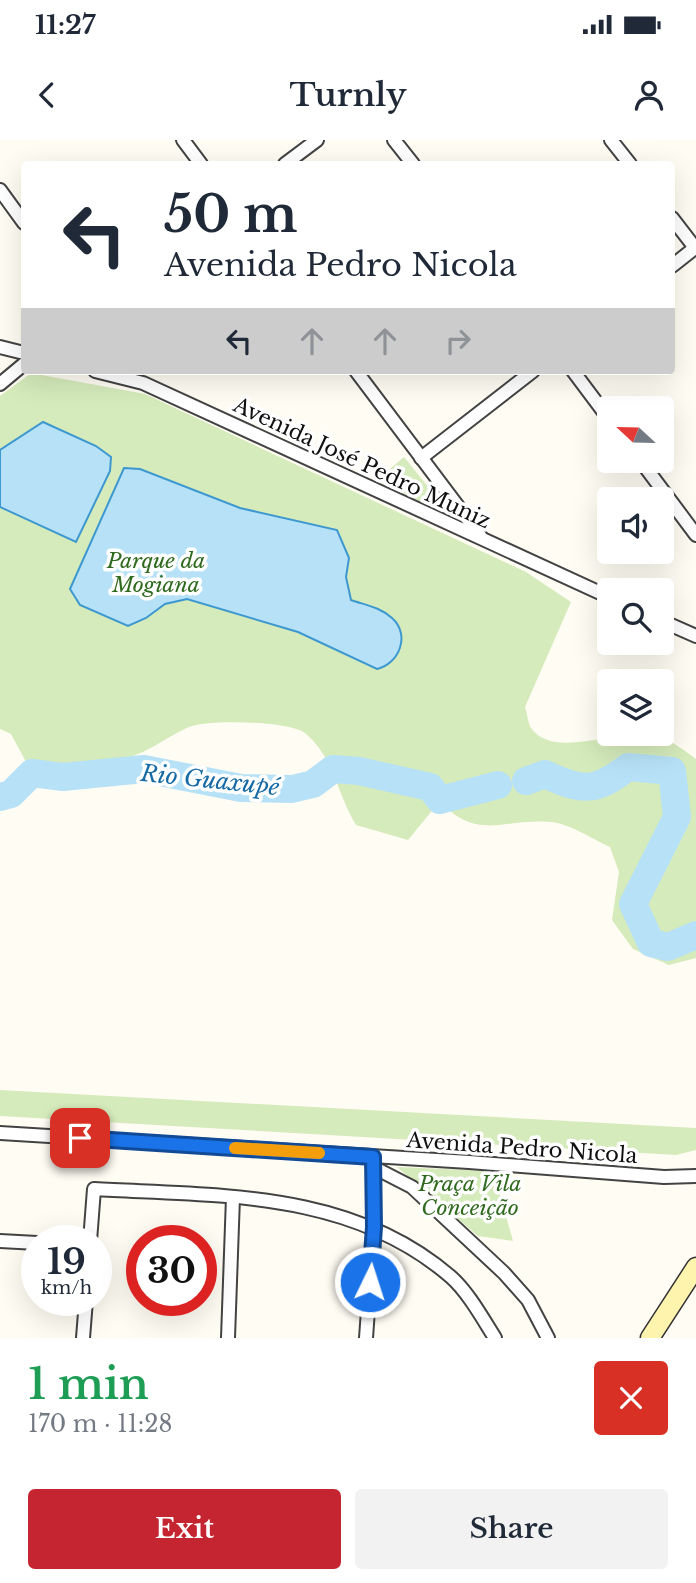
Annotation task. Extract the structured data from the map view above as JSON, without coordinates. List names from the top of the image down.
{
  "streets": {
    "street": ["Avenida José Pedro Muniz", "Avenida Pedro Nicola"]
  },
  "water": ["Rio Guaxupé"],
  "parks": ["Parque da Mogiana", "Praça Vila Conceição"],
  "north": "left",
  "page": {
    "status": "11:27",
    "header": "Turnly",
    "turn": ["50 m", "Avenida Pedro Nicola"],
    "speed": "19 km/h",
    "limit": "30",
    "heading": ["1 min", "170 m · 11:28"],
    "buttons": ["Exit", "Share"]
  }
}
